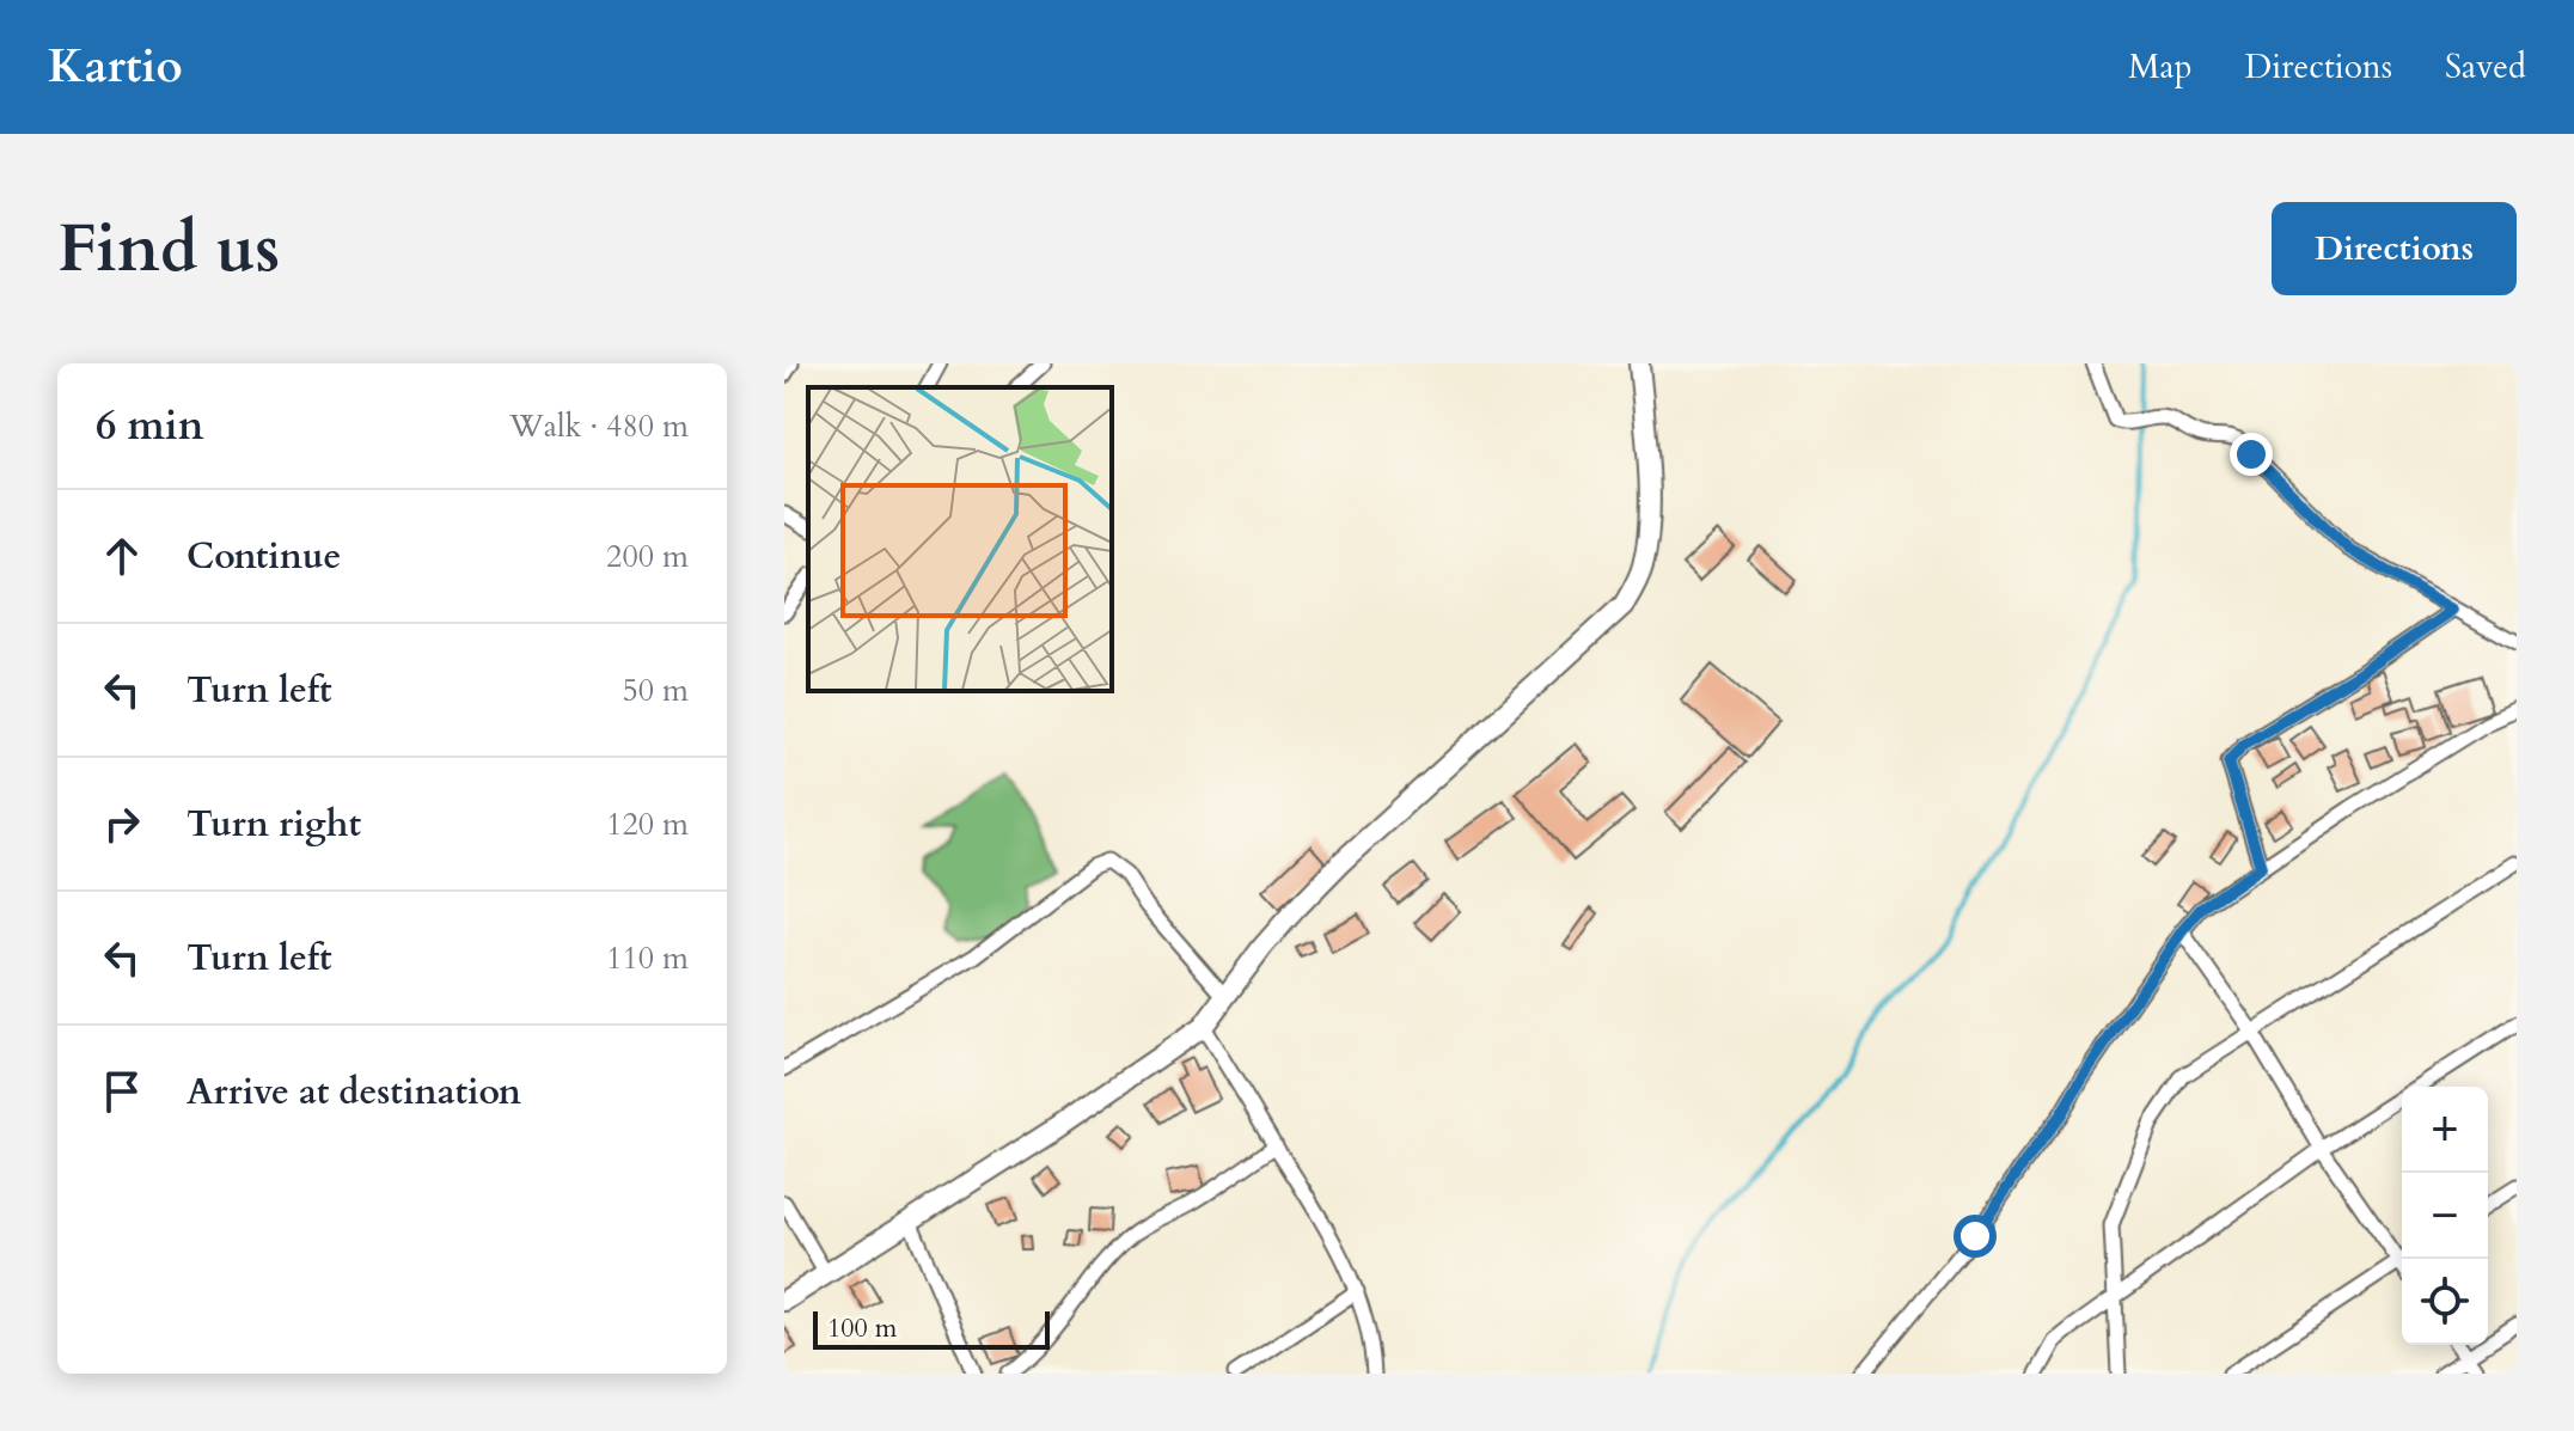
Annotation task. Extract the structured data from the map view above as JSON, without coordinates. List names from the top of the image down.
{
  "scale_bar": "100 m",
  "page": {
    "header": "Kartio",
    "nav": ["Map", "Directions", "Saved"],
    "buttons": "Directions",
    "title": "Find us",
    "heading": ["6 min", "Walk · 480 m"],
    "list": [
      ["Continue", "200 m"],
      ["Turn left", "50 m"],
      ["Turn right", "120 m"],
      ["Turn left", "110 m"],
      "Arrive at destination"
    ],
    "map_buttons": ["+", "−"],
    "scale": "100 m"
  }
}
